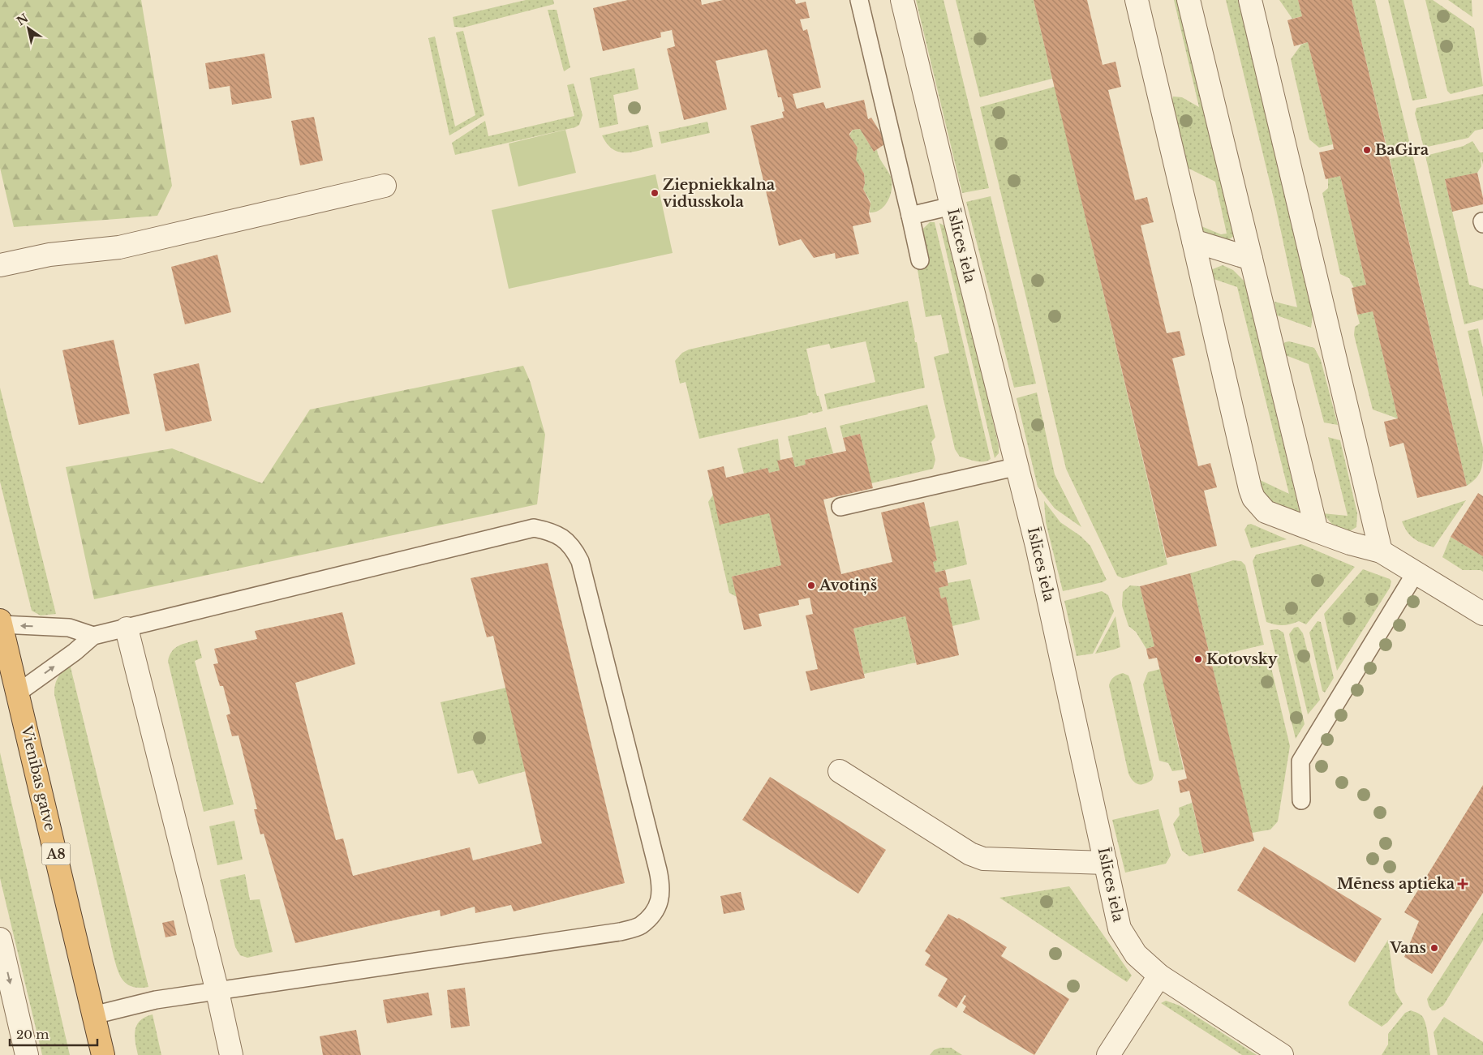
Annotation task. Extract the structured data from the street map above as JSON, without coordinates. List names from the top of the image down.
{
  "streets": {
    "highway": ["Vienības gatve", "A8"],
    "street": ["Īslīces iela"]
  },
  "places": {
    "other": [
      "BaGira",
      "Ziepniekkalna vidusskola",
      "Avotiņš",
      "Kotovsky",
      "Vans"
    ],
    "health": ["Mēness aptieka"]
  },
  "scale_bar": "20 m",
  "north": "top left"
}
